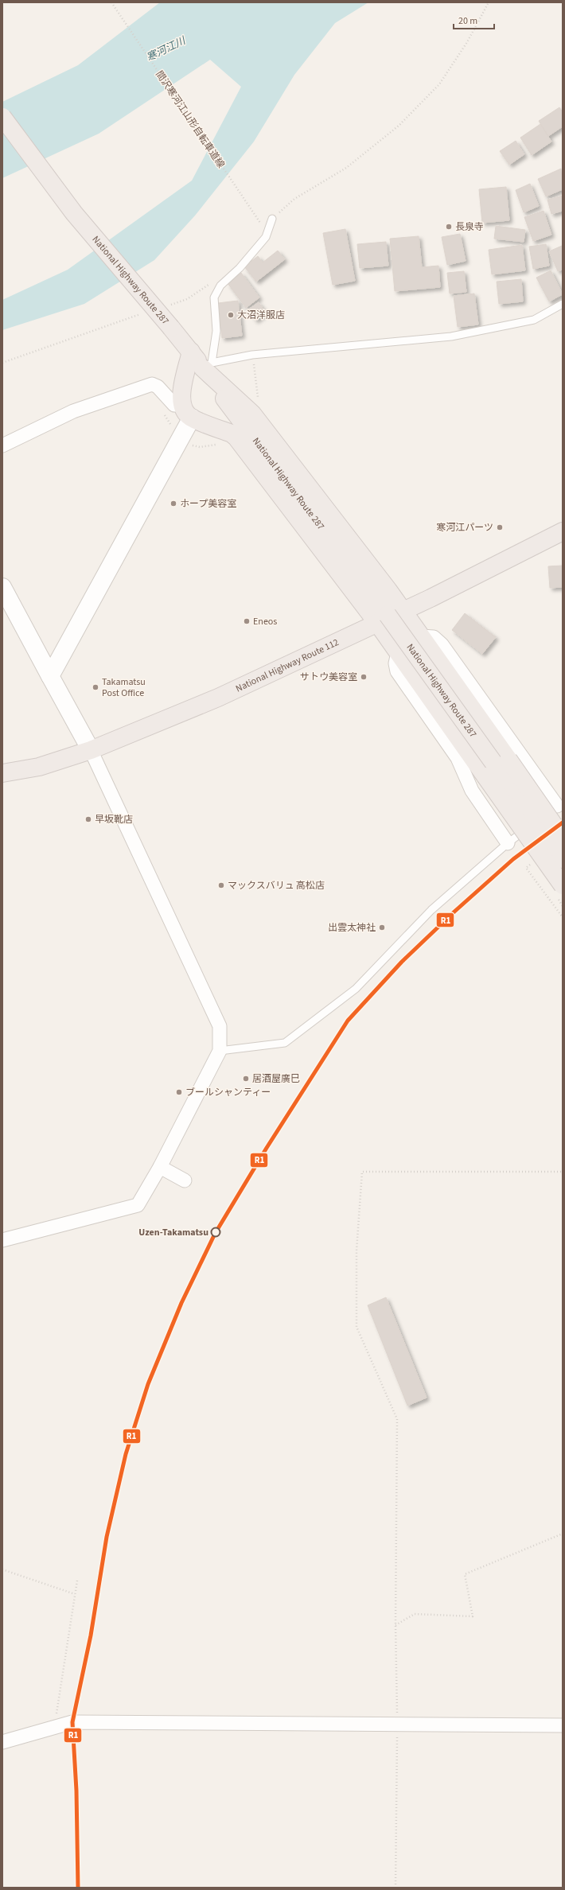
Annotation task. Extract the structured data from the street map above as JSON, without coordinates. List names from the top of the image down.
{
  "streets": {
    "highway": ["National Highway Route 287", "National Highway Route 112"],
    "path": ["間沢寒河江山形自転車道線"]
  },
  "water": ["寒河江川"],
  "places": [
    "長泉寺",
    "大沼洋服店",
    "ホープ美容室",
    "寒河江パーツ",
    "Eneos",
    "サトウ美容室",
    "Takamatsu Post Office",
    "早坂靴店",
    "マックスバリュ 高松店",
    "出雲太神社",
    "居酒屋廣巳",
    "ブールシャンティー",
    "Uzen-Takamatsu"
  ],
  "lines": ["transit line R1"],
  "scale_bar": "20 m"
}
